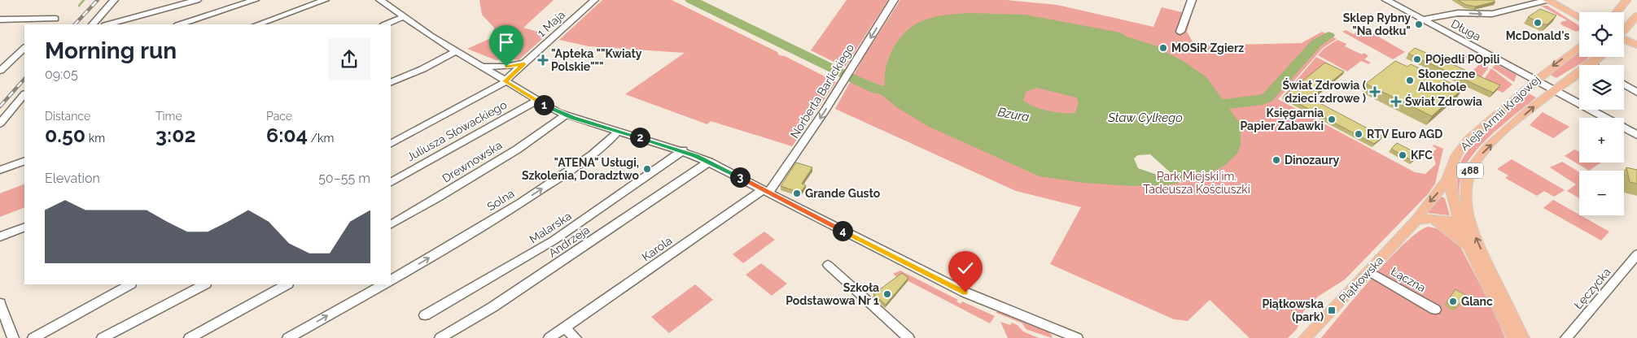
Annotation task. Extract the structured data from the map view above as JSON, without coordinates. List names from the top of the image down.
{
  "streets": {
    "main road": ["Aleja Armii Krajowej", "488", "Piątkowska"],
    "street": [
      "1 Maja",
      "Długa",
      "Norberta Barlickiego",
      "Juliusza Słowackiego",
      "Drewnowska",
      "Solna",
      "Malarska",
      "Andrzeja",
      "Karola",
      "Łączna",
      "Łęczycka"
    ]
  },
  "crossings": [
    ["Długa", "Aleja Armii Krajowej"],
    ["Norberta Barlickiego", "Karola"],
    ["Aleja Armii Krajowej", "Piątkowska"],
    ["Piątkowska", "Łączna"]
  ],
  "one_way": ["Norberta Barlickiego", "Solna"],
  "water": ["Bzura", "Staw Cylkego"],
  "parks": ["Park Miejski im. Tadeusza Kościuszki"],
  "places": {
    "other": [
      "McDonald's",
      "Sklep Rybny \"Na dołku\"",
      "MOSiR Zgierz",
      "POjedli POpili",
      "Słoneczne Alkohole",
      "Księgarnia Papier Zabawki",
      "RTV Euro AGD",
      "KFC",
      "Dinozaury",
      "\"ATENA\" Usługi, Szkolenia, Doradztwo",
      "Grande Gusto",
      "Szkoła Podstawowa Nr 1",
      "Glanc"
    ],
    "health": ["\"Apteka \"\"Kwiaty Polskie\"\"\"", "Świat Zdrowia ( dzieci zdrowe )", "Świat Zdrowia"],
    "transit": ["Piątkowska (park)"]
  },
  "page": {
    "map_buttons": ["+", "−"],
    "heading": ["Morning run", "09:05"],
    "stats": [
      ["Distance", "0.50 km"],
      ["Time", "3:02"],
      ["Pace", "6:04 /km"]
    ],
    "pins": [
      "1",
      "2",
      "3",
      "4"
    ],
    "chart": ["Elevation", "50–55 m"]
  }
}
